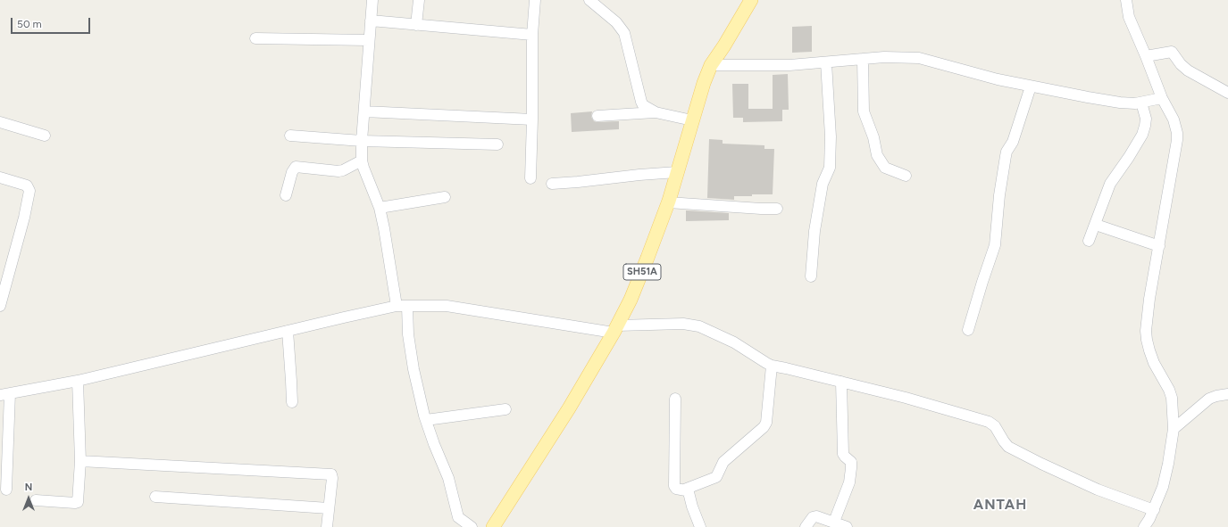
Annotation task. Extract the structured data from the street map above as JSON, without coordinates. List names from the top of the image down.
{
  "streets": {
    "main road": ["SH51A"]
  },
  "districts": ["ANTAH"],
  "scale_bar": "50 m",
  "north": "top"
}
